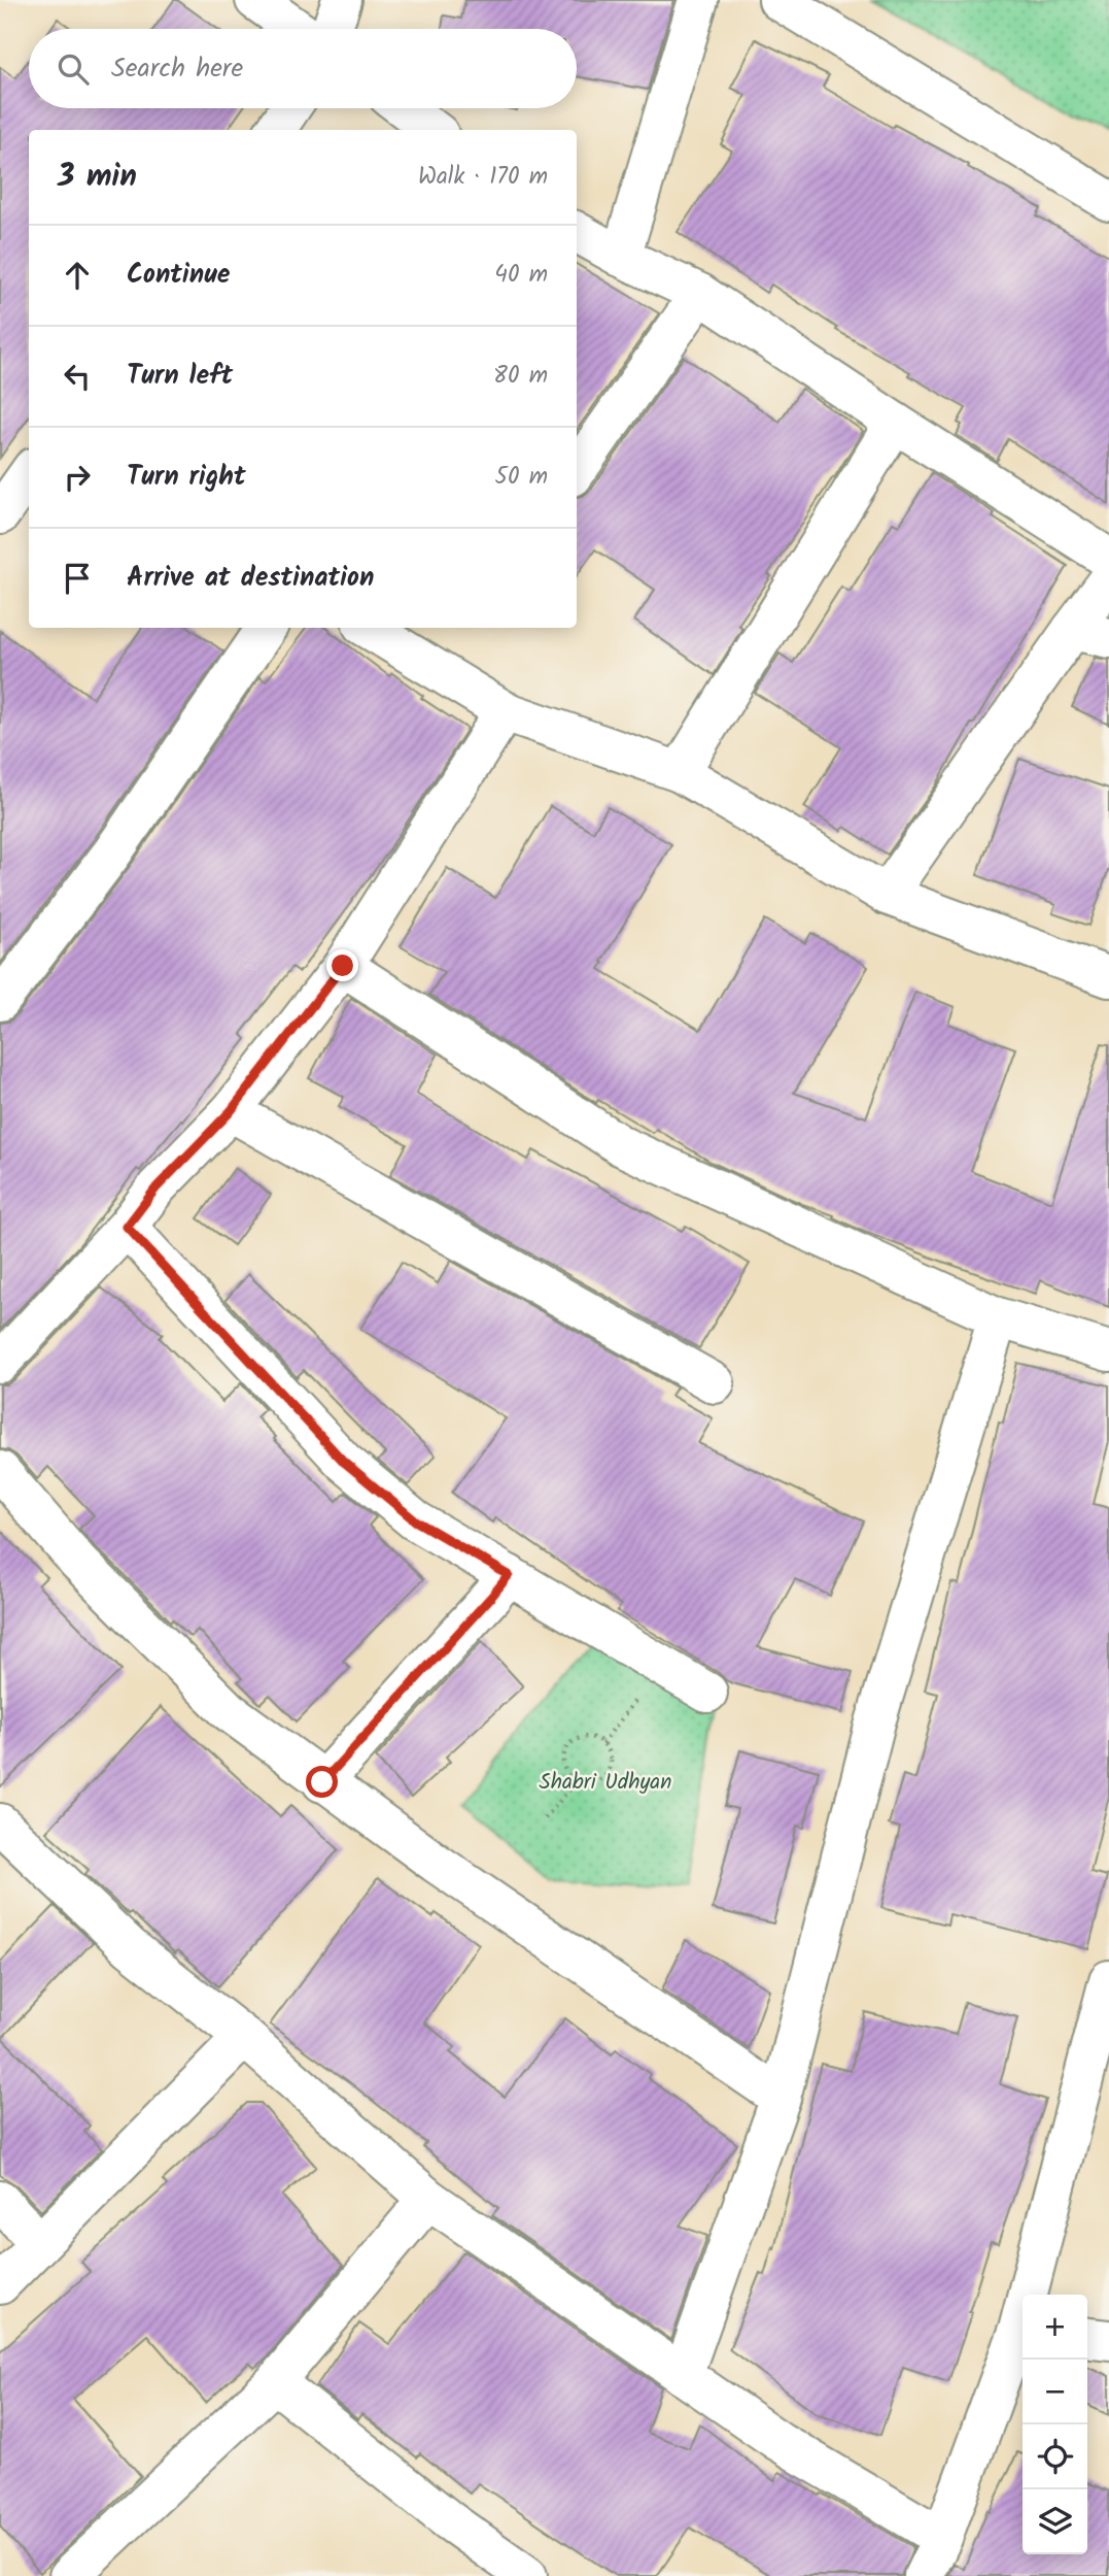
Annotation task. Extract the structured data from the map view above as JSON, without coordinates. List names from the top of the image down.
{
  "parks": ["Shabri Udhyan"],
  "page": {
    "search": "Search here",
    "heading": ["3 min", "Walk · 170 m"],
    "list": [
      ["Continue", "40 m"],
      ["Turn left", "80 m"],
      ["Turn right", "50 m"],
      "Arrive at destination"
    ],
    "map_buttons": ["+", "−"]
  }
}
